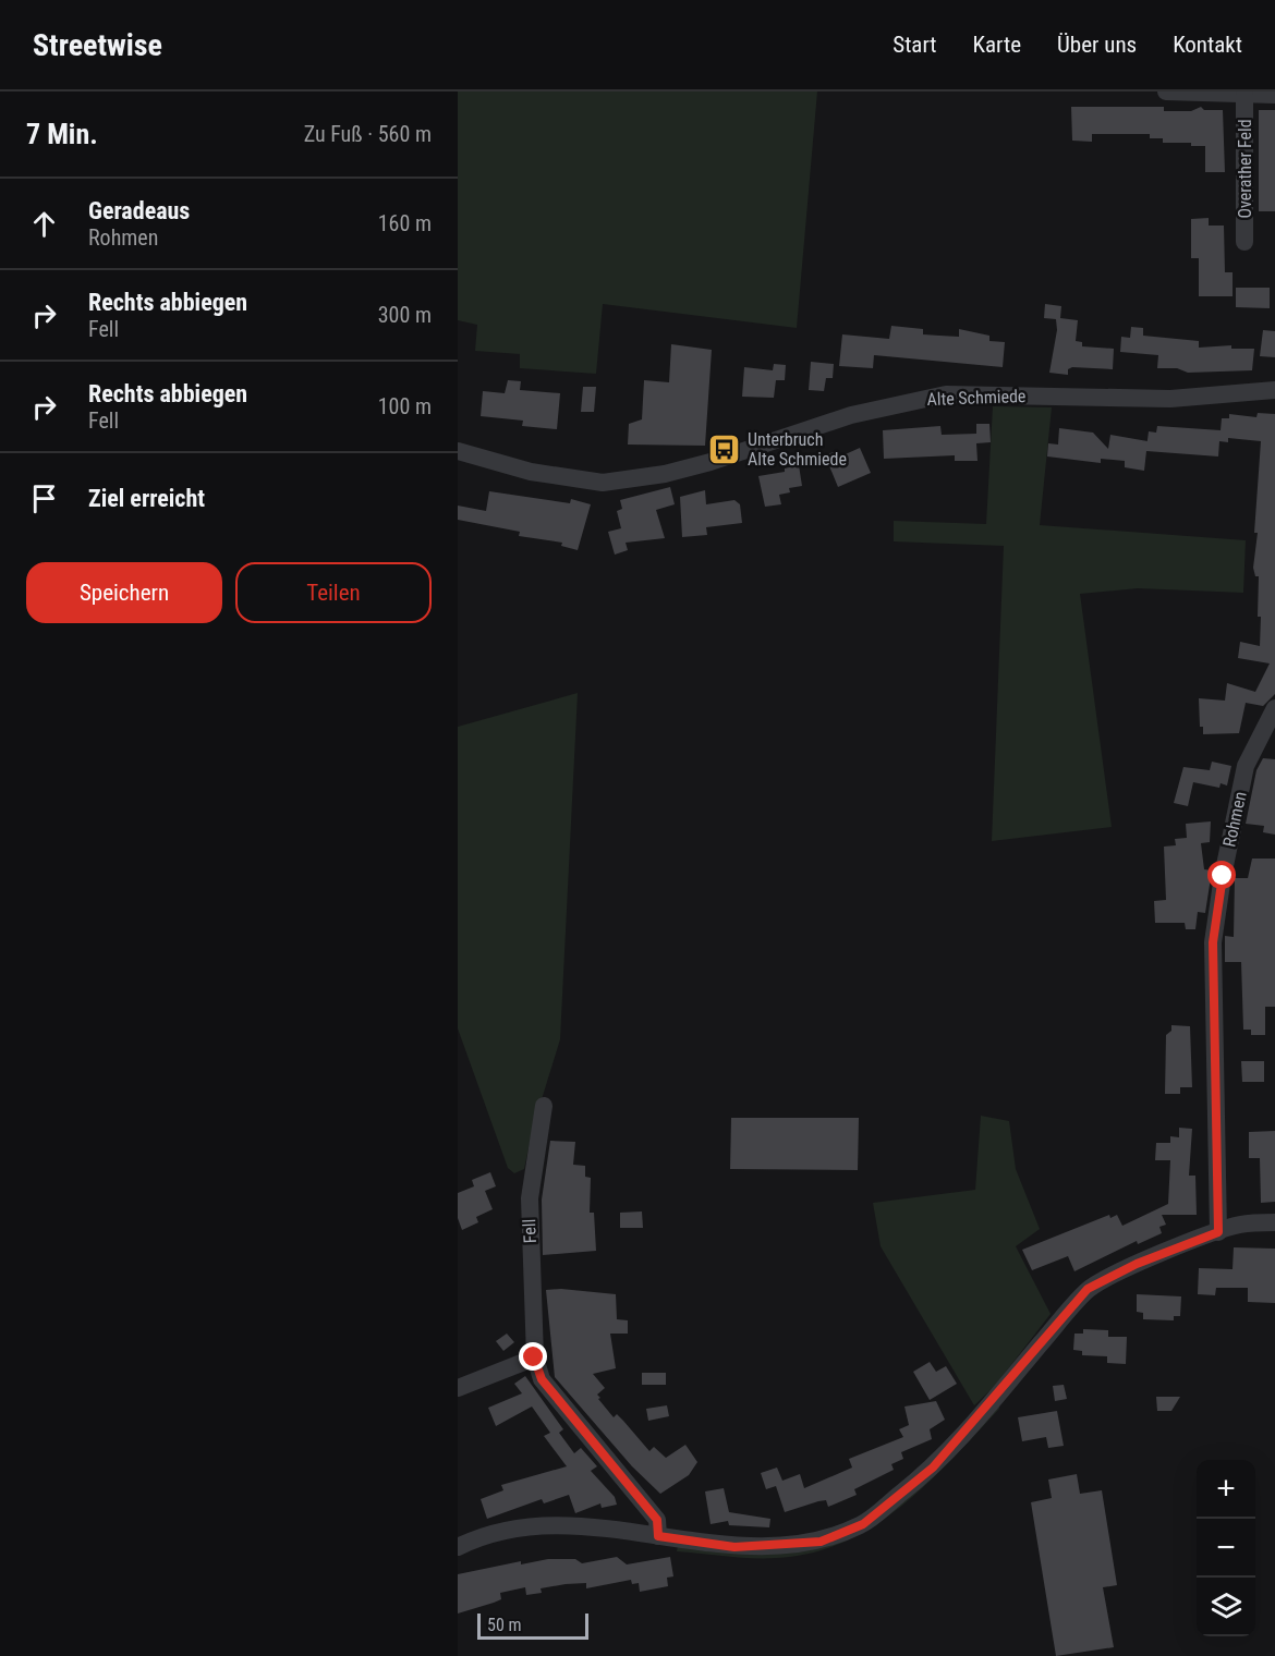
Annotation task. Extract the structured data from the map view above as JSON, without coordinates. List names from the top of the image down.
{
  "streets": {
    "street": [
      "Overather Feld",
      "Alte Schmiede",
      "Rohmen",
      "Fell"
    ]
  },
  "places": {
    "bus stop": ["Unterbruch Alte Schmiede"]
  },
  "scale_bar": "50 m",
  "page": {
    "header": "Streetwise",
    "nav": [
      "Start",
      "Karte",
      "Über uns",
      "Kontakt"
    ],
    "heading": ["7 Min.", "Zu Fuß · 560 m"],
    "list": [
      ["Geradeaus", "Rohmen", "160 m"],
      ["Rechts abbiegen", "Fell", "300 m"],
      ["Rechts abbiegen", "Fell", "100 m"],
      "Ziel erreicht"
    ],
    "buttons": ["Speichern", "Teilen"],
    "map_buttons": ["+", "−"],
    "scale": "50 m"
  }
}
